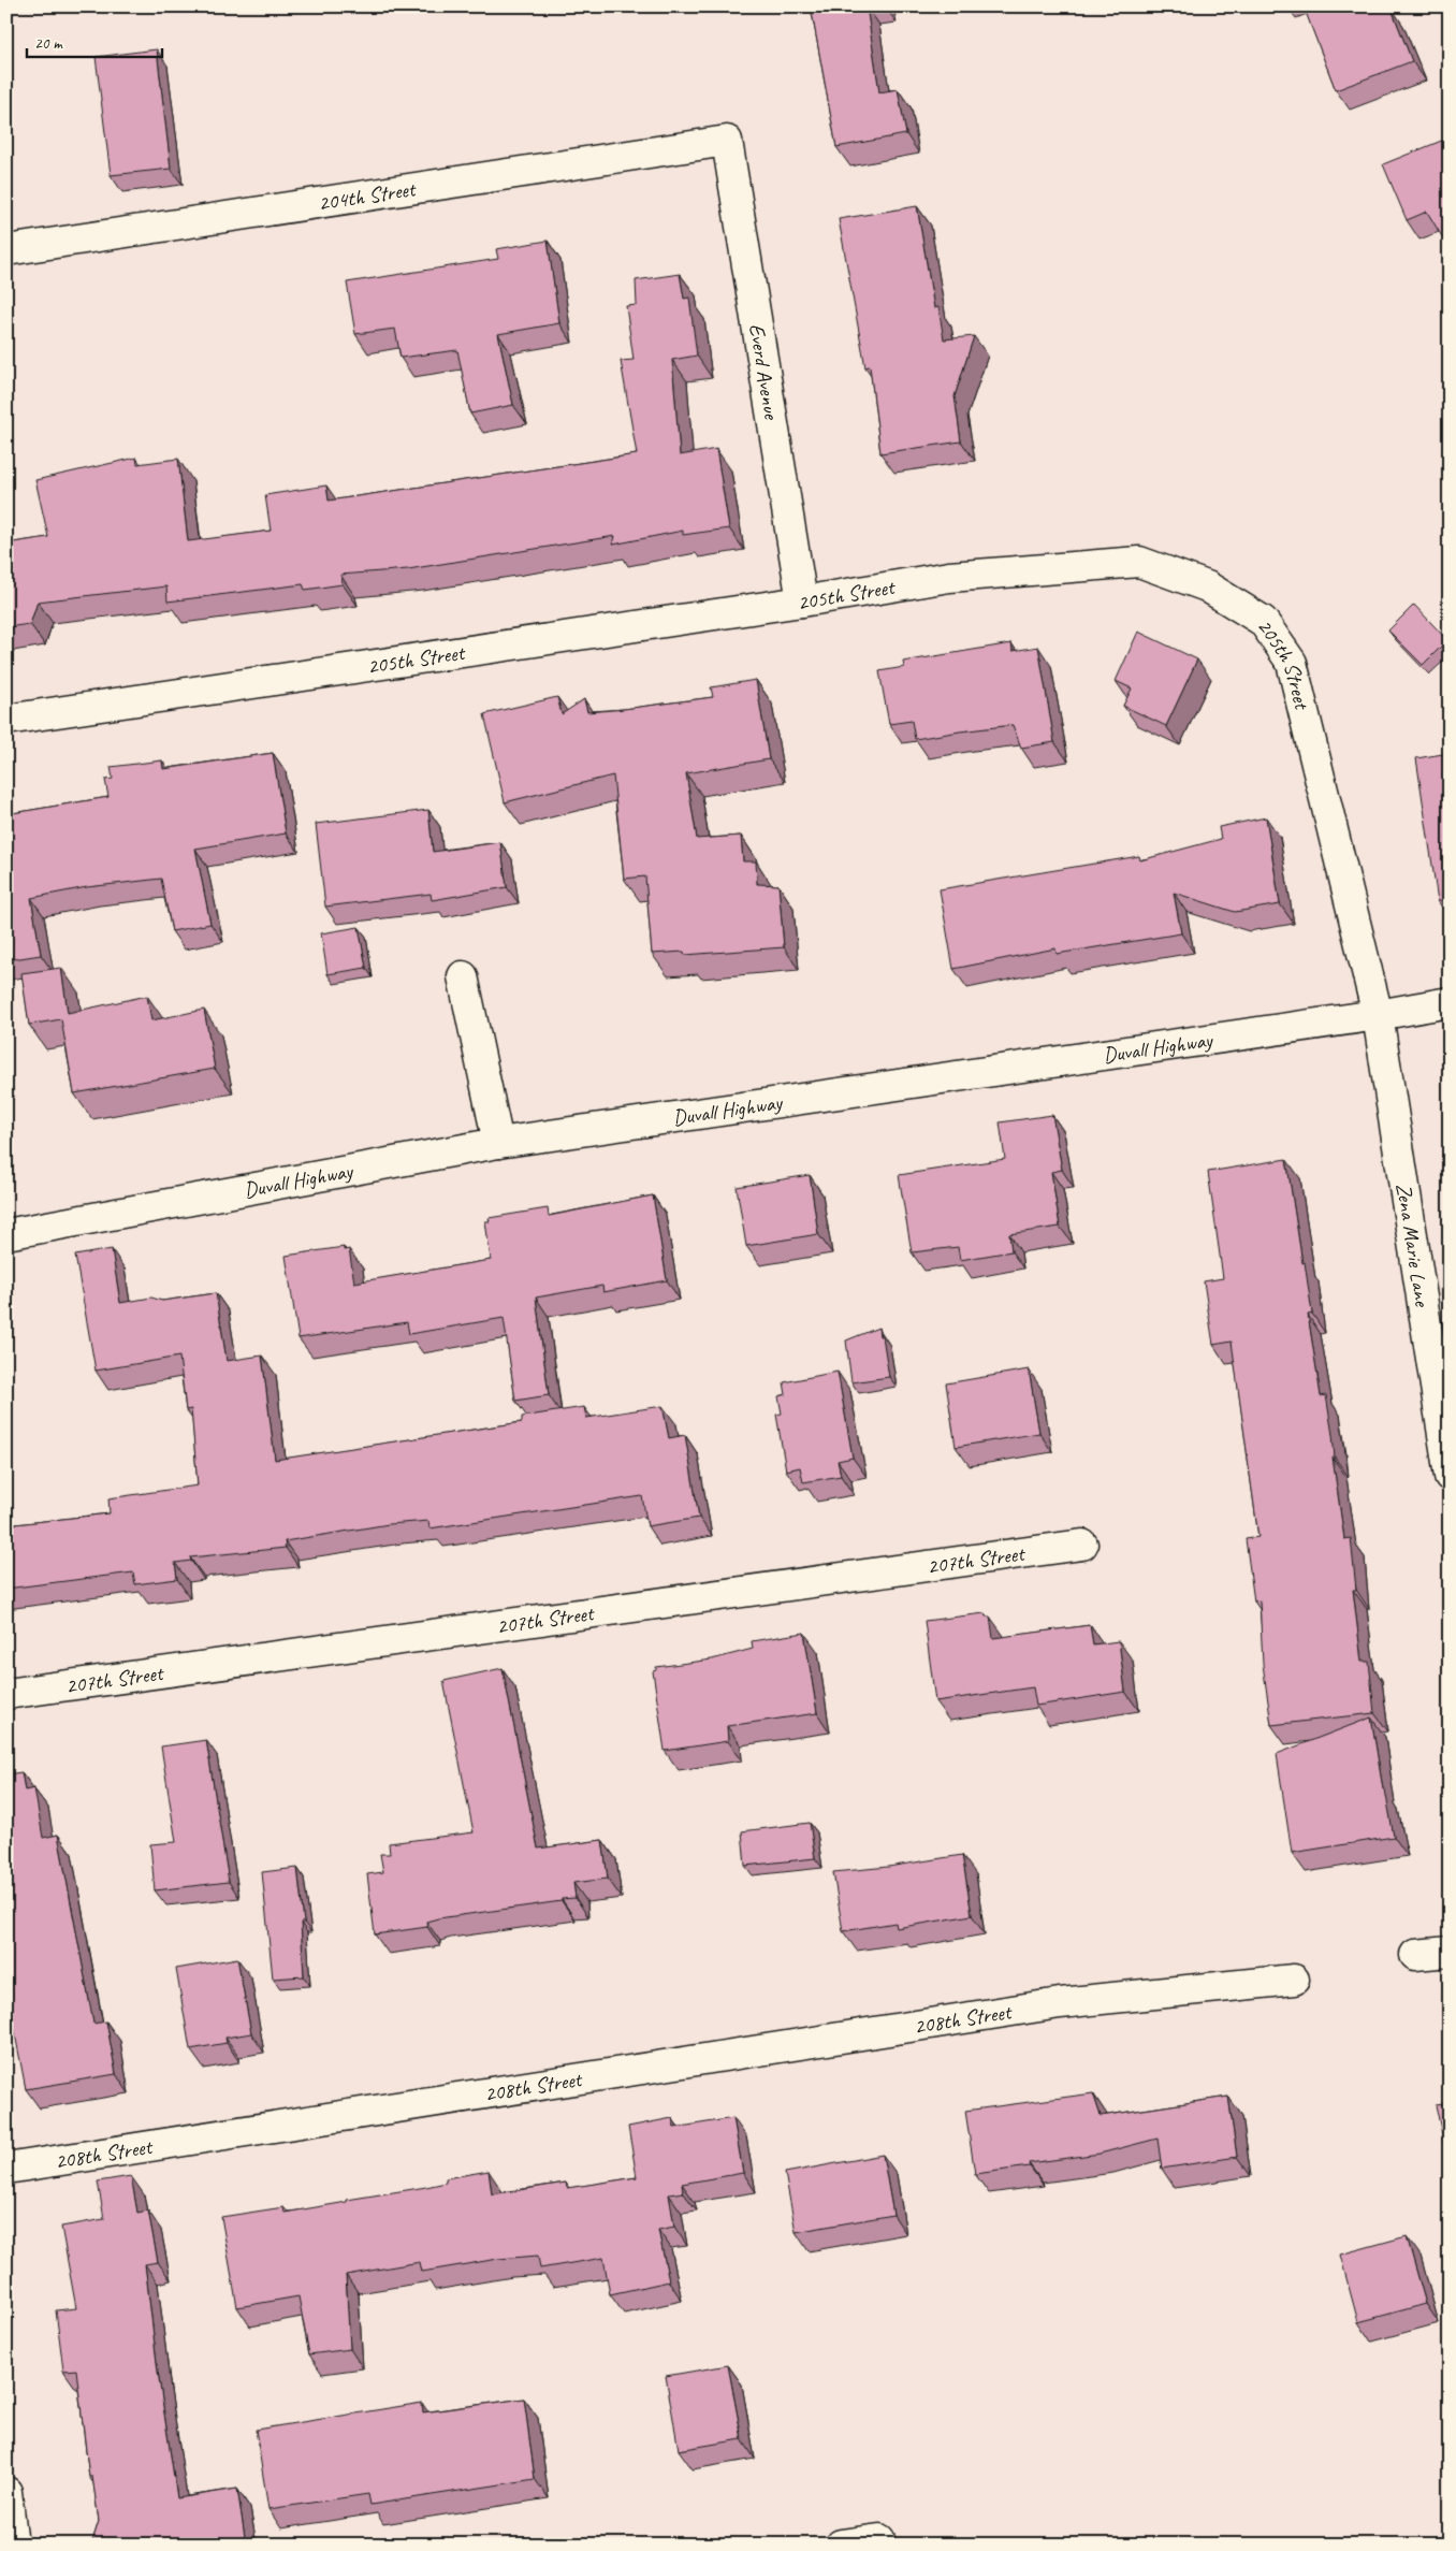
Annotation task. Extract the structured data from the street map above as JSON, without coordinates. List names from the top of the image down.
{
  "streets": {
    "street": [
      "204th Street",
      "Everd Avenue",
      "205th Street",
      "Duvall Highway",
      "Zena Marie Lane",
      "207th Street",
      "208th Street"
    ]
  },
  "crossings": [
    ["204th Street", "Everd Avenue"],
    ["Everd Avenue", "205th Street"],
    ["205th Street", "Duvall Highway"],
    ["205th Street", "Zena Marie Lane"],
    ["Duvall Highway", "Zena Marie Lane"]
  ],
  "scale_bar": "20 m"
}
